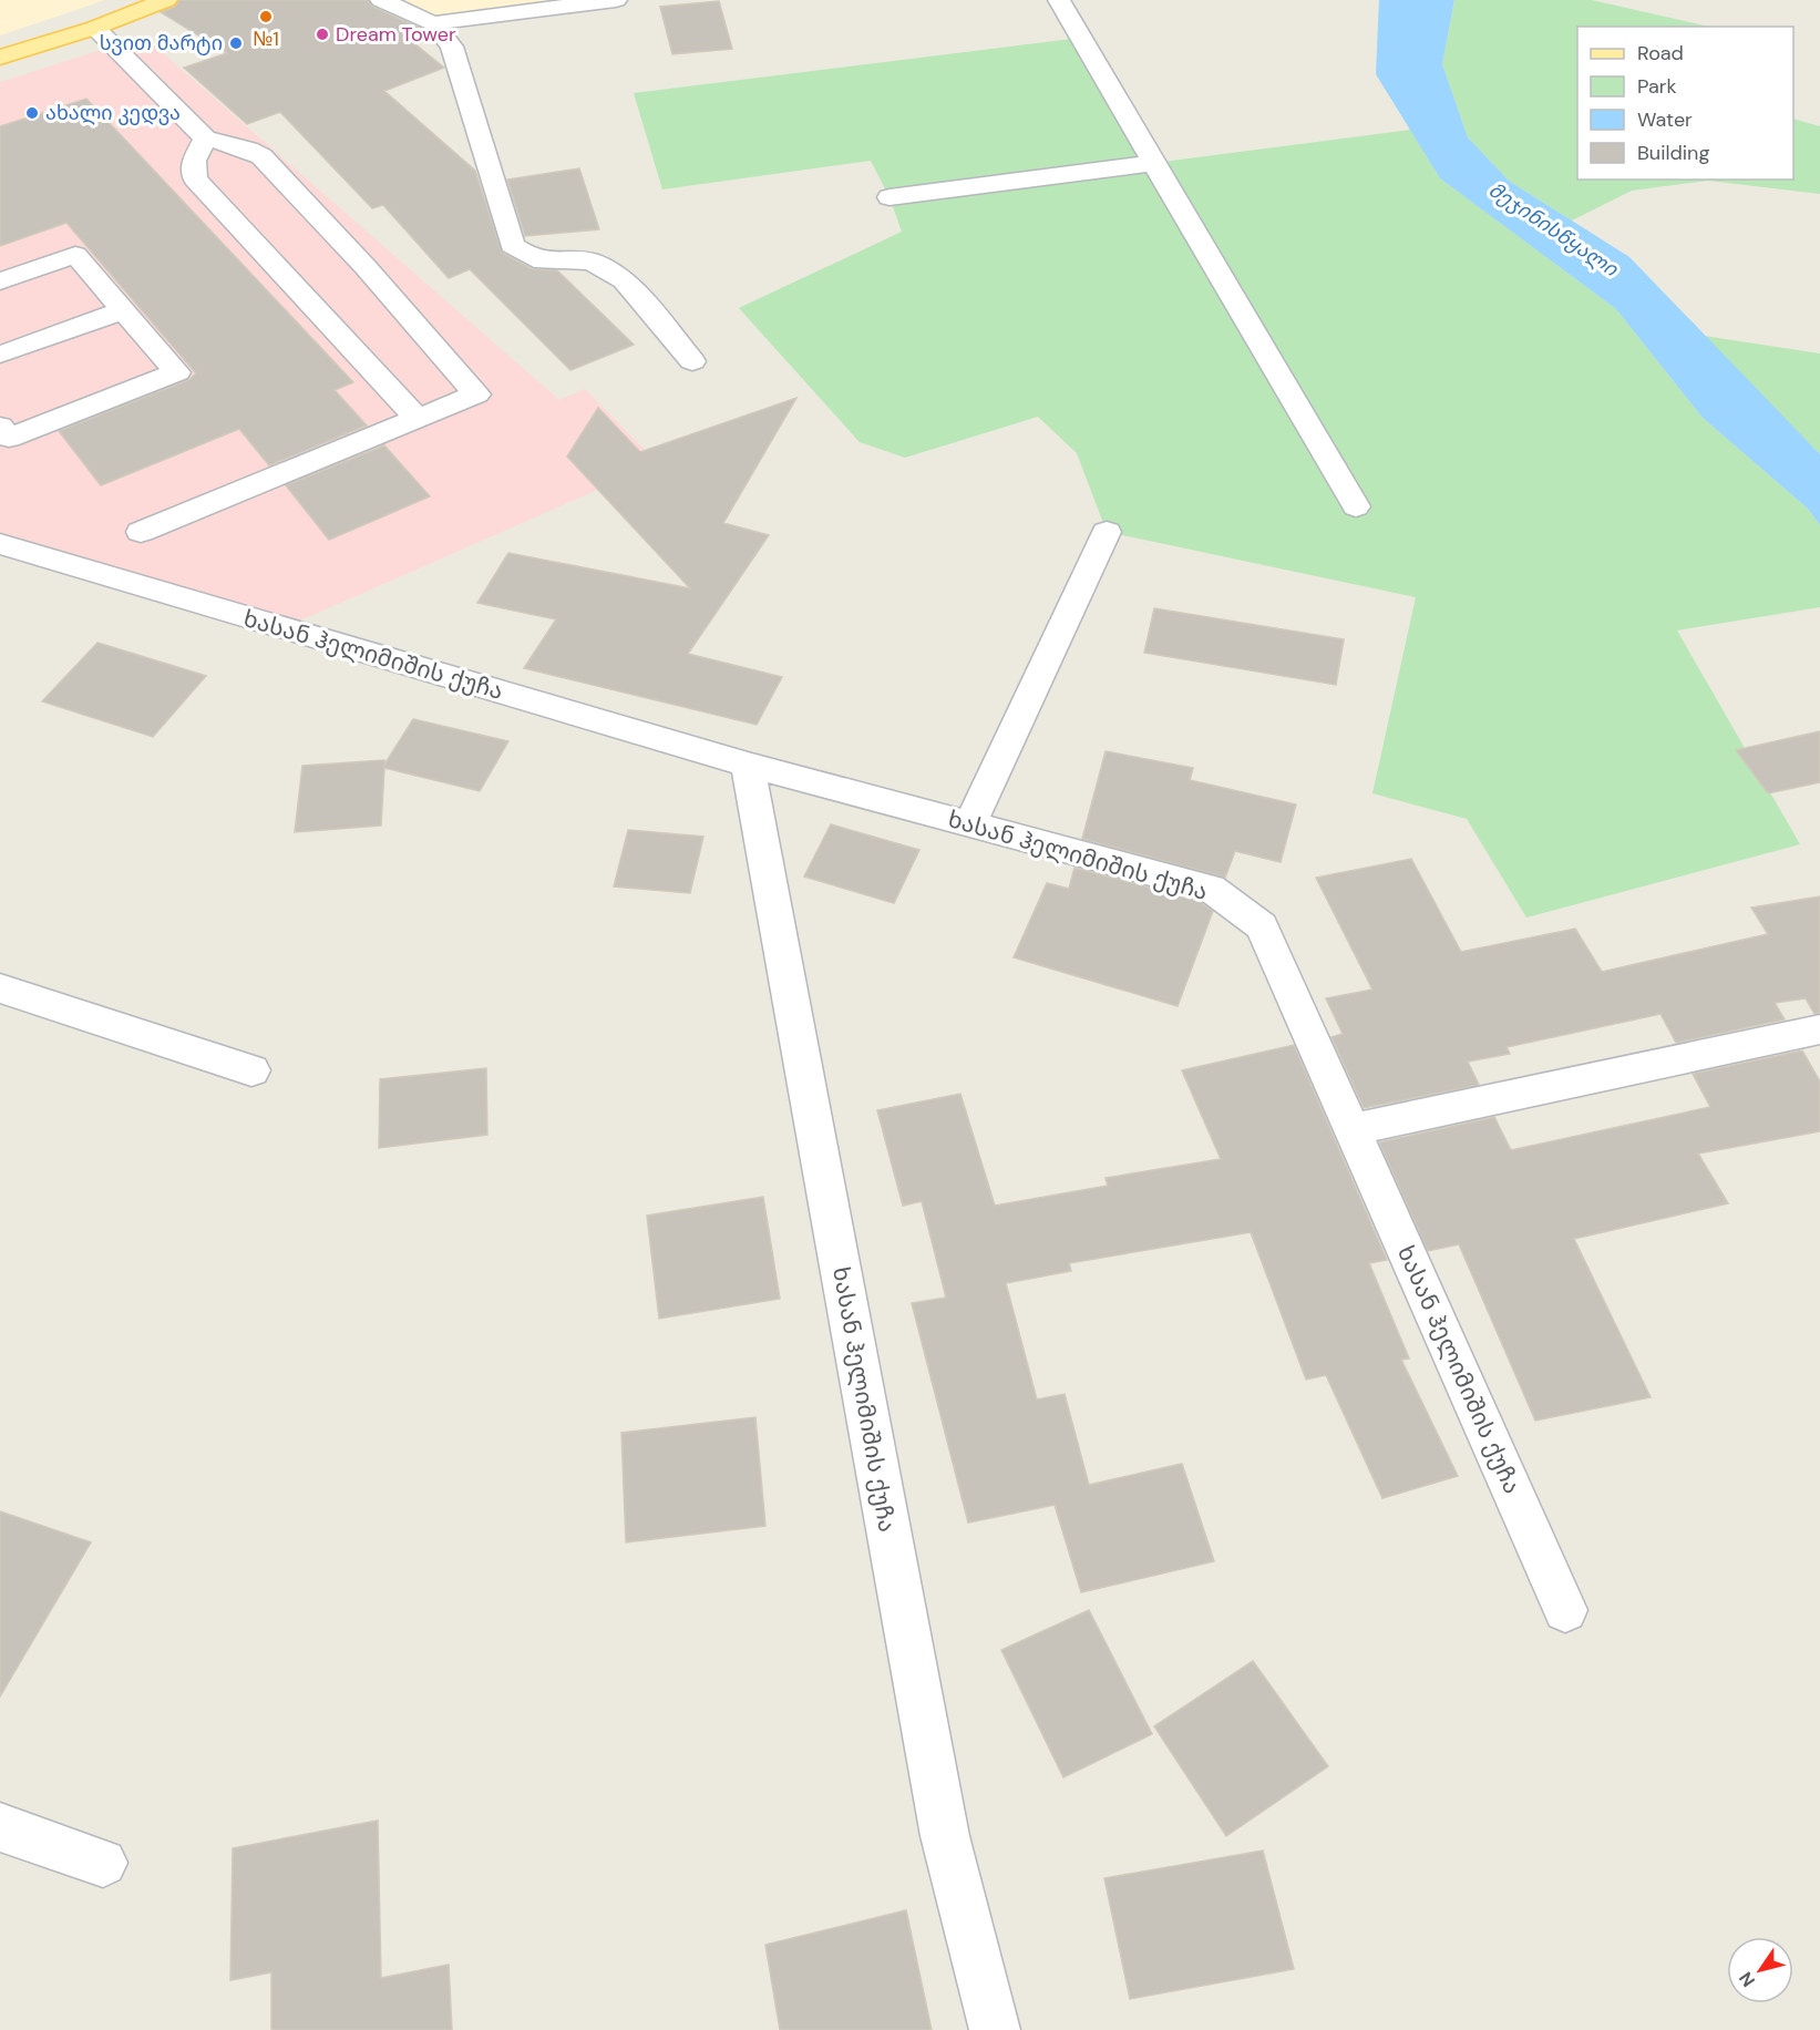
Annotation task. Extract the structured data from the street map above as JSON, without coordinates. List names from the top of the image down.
{
  "streets": {
    "street": ["ხასან ჰელიმიშის ქუჩა"]
  },
  "water": ["მეჯინისწყალი"],
  "places": [
    "№1",
    "Dream Tower",
    "სვით მარტი",
    "ახალი კედვა"
  ],
  "legend": [
    "Road",
    "Park",
    "Water",
    "Building"
  ],
  "north": "bottom left"
}
